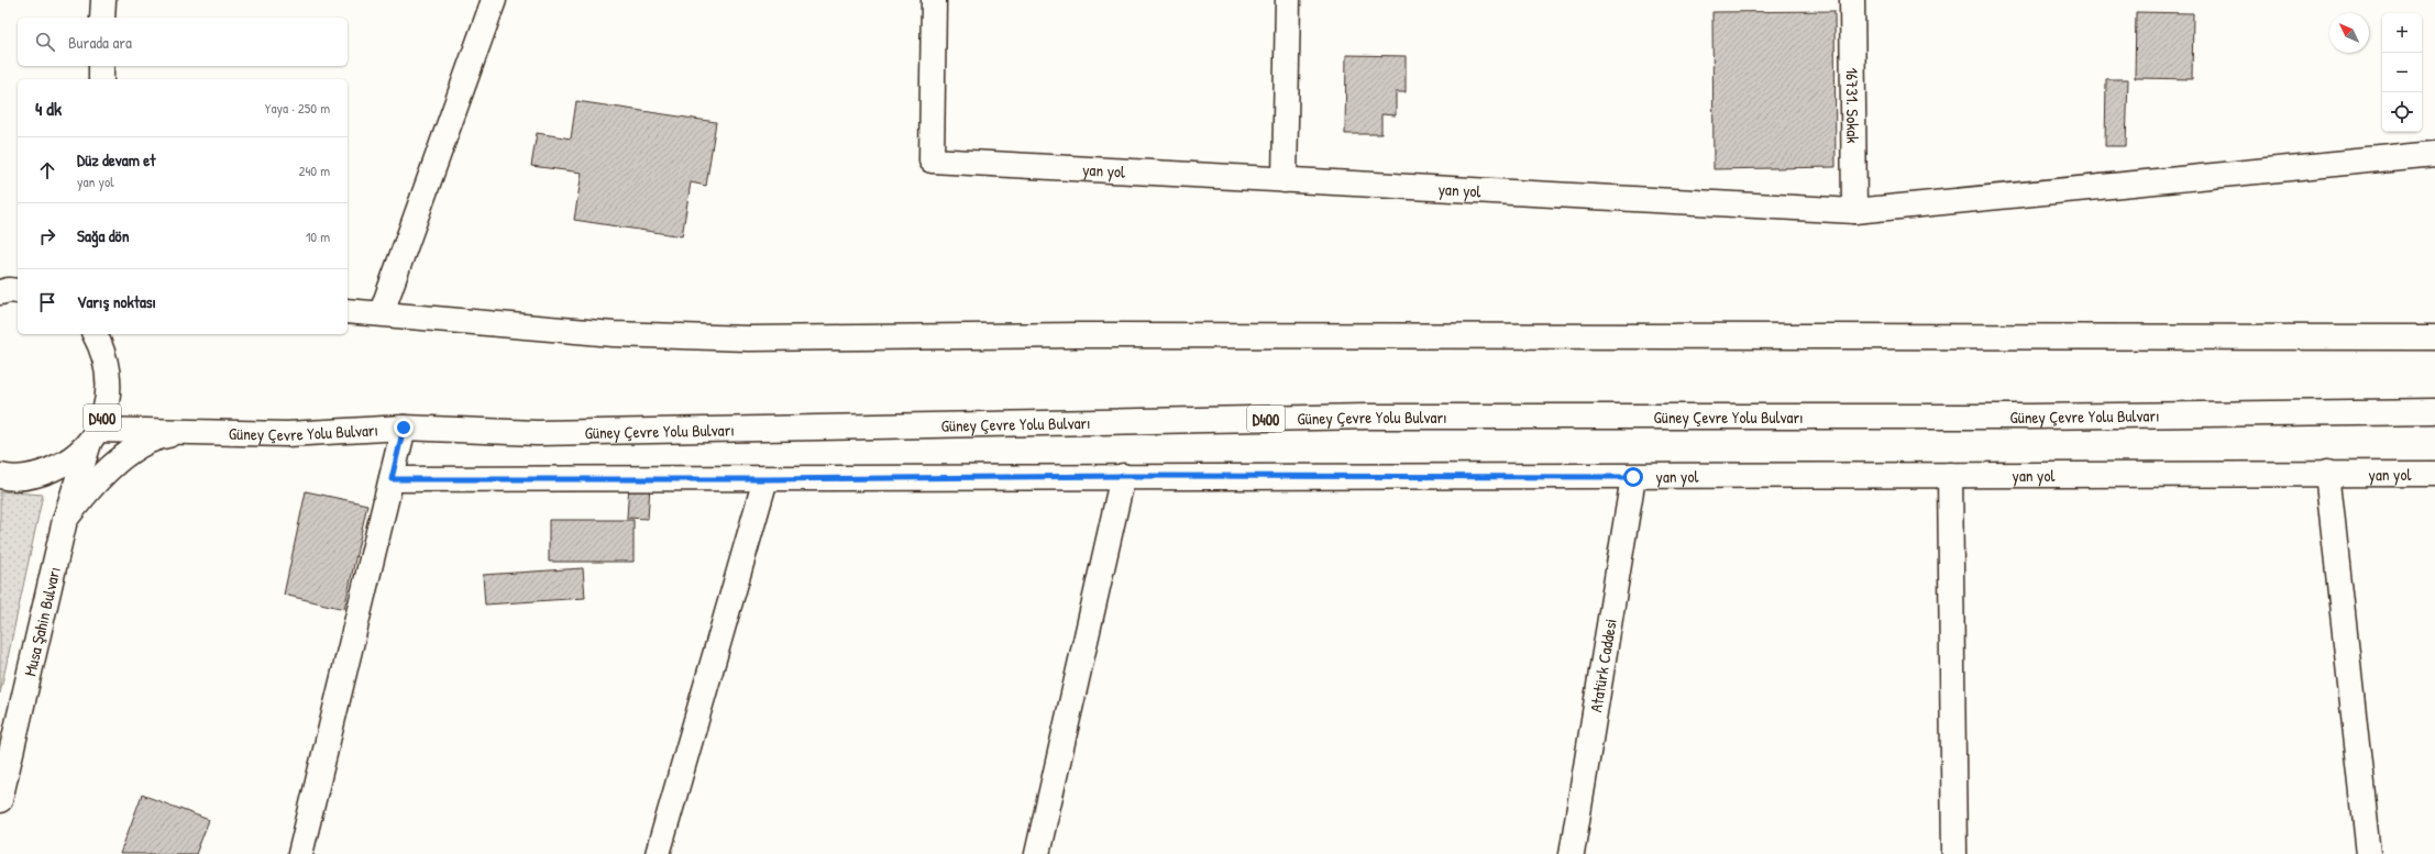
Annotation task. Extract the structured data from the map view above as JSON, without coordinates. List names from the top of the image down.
{
  "streets": {
    "main road": [
      "16731. Sokak",
      "yan yol",
      "Güney Çevre Yolu Bulvarı",
      "D400",
      "Musa Şahin Bulvarı",
      "Atatürk Caddesi"
    ]
  },
  "crossings": [
    ["16731. Sokak", "yan yol"],
    ["yan yol", "Atatürk Caddesi"],
    ["Güney Çevre Yolu Bulvarı", "D400"],
    ["Güney Çevre Yolu Bulvarı", "Musa Şahin Bulvarı"],
    ["D400", "Musa Şahin Bulvarı"]
  ],
  "north": "top left",
  "page": {
    "map_buttons": ["+", "−"],
    "search": "Burada ara",
    "heading": ["4 dk", "Yaya · 250 m"],
    "list": [
      ["Düz devam et", "yan yol", "240 m"],
      ["Sağa dön", "10 m"],
      "Varış noktası"
    ]
  }
}
